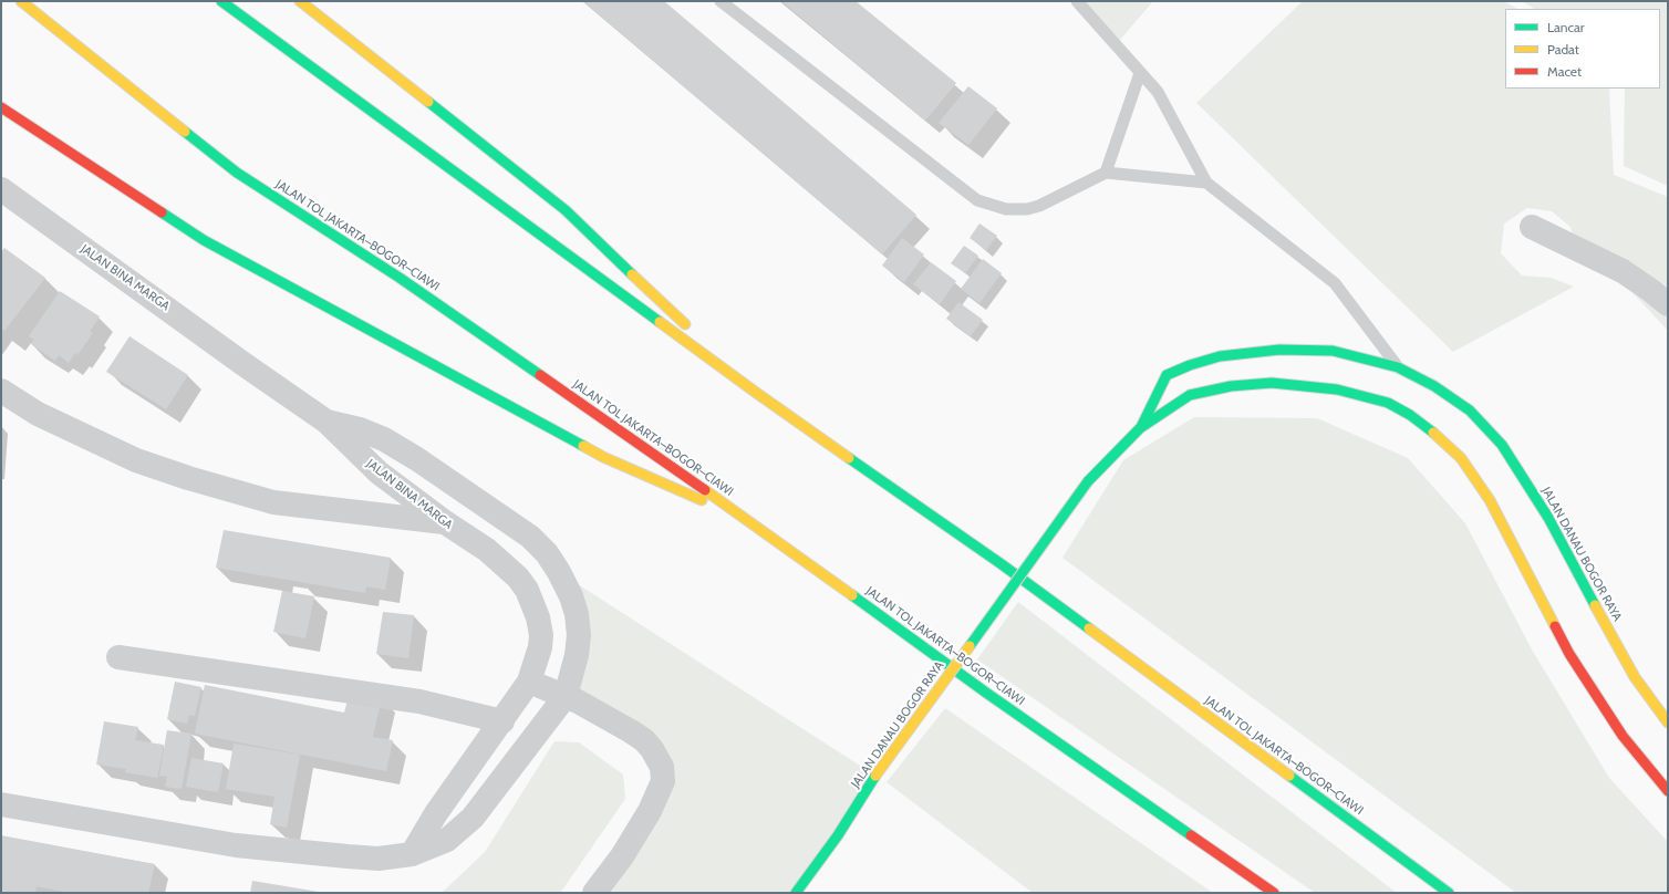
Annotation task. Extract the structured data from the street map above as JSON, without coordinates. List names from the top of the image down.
{
  "streets": {
    "main road": ["JALAN TOL JAKARTA–BOGOR–CIAWI", "JALAN DANAU BOGOR RAYA"],
    "street": ["JALAN BINA MARGA"]
  },
  "legend": ["Lancar", "Padat", "Macet"]
}
